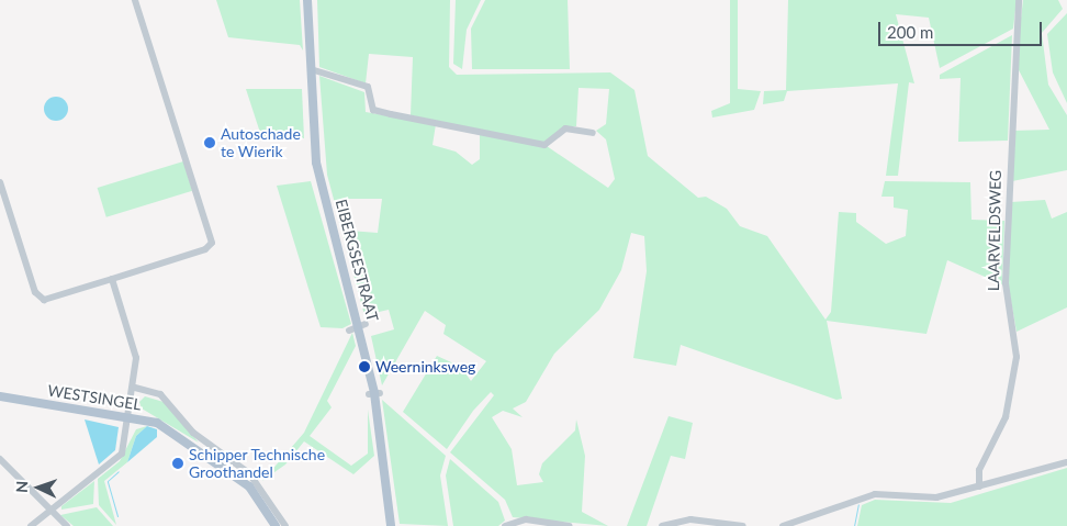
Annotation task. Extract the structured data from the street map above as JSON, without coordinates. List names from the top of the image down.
{
  "streets": {
    "main road": ["EIBERGSESTRAAT", "WESTSINGEL"],
    "street": ["LAARVELDSWEG"]
  },
  "places": ["Autoschade te Wierik", "Weerninksweg", "Schipper Technische Groothandel"],
  "scale_bar": "200 m",
  "north": "left"
}
